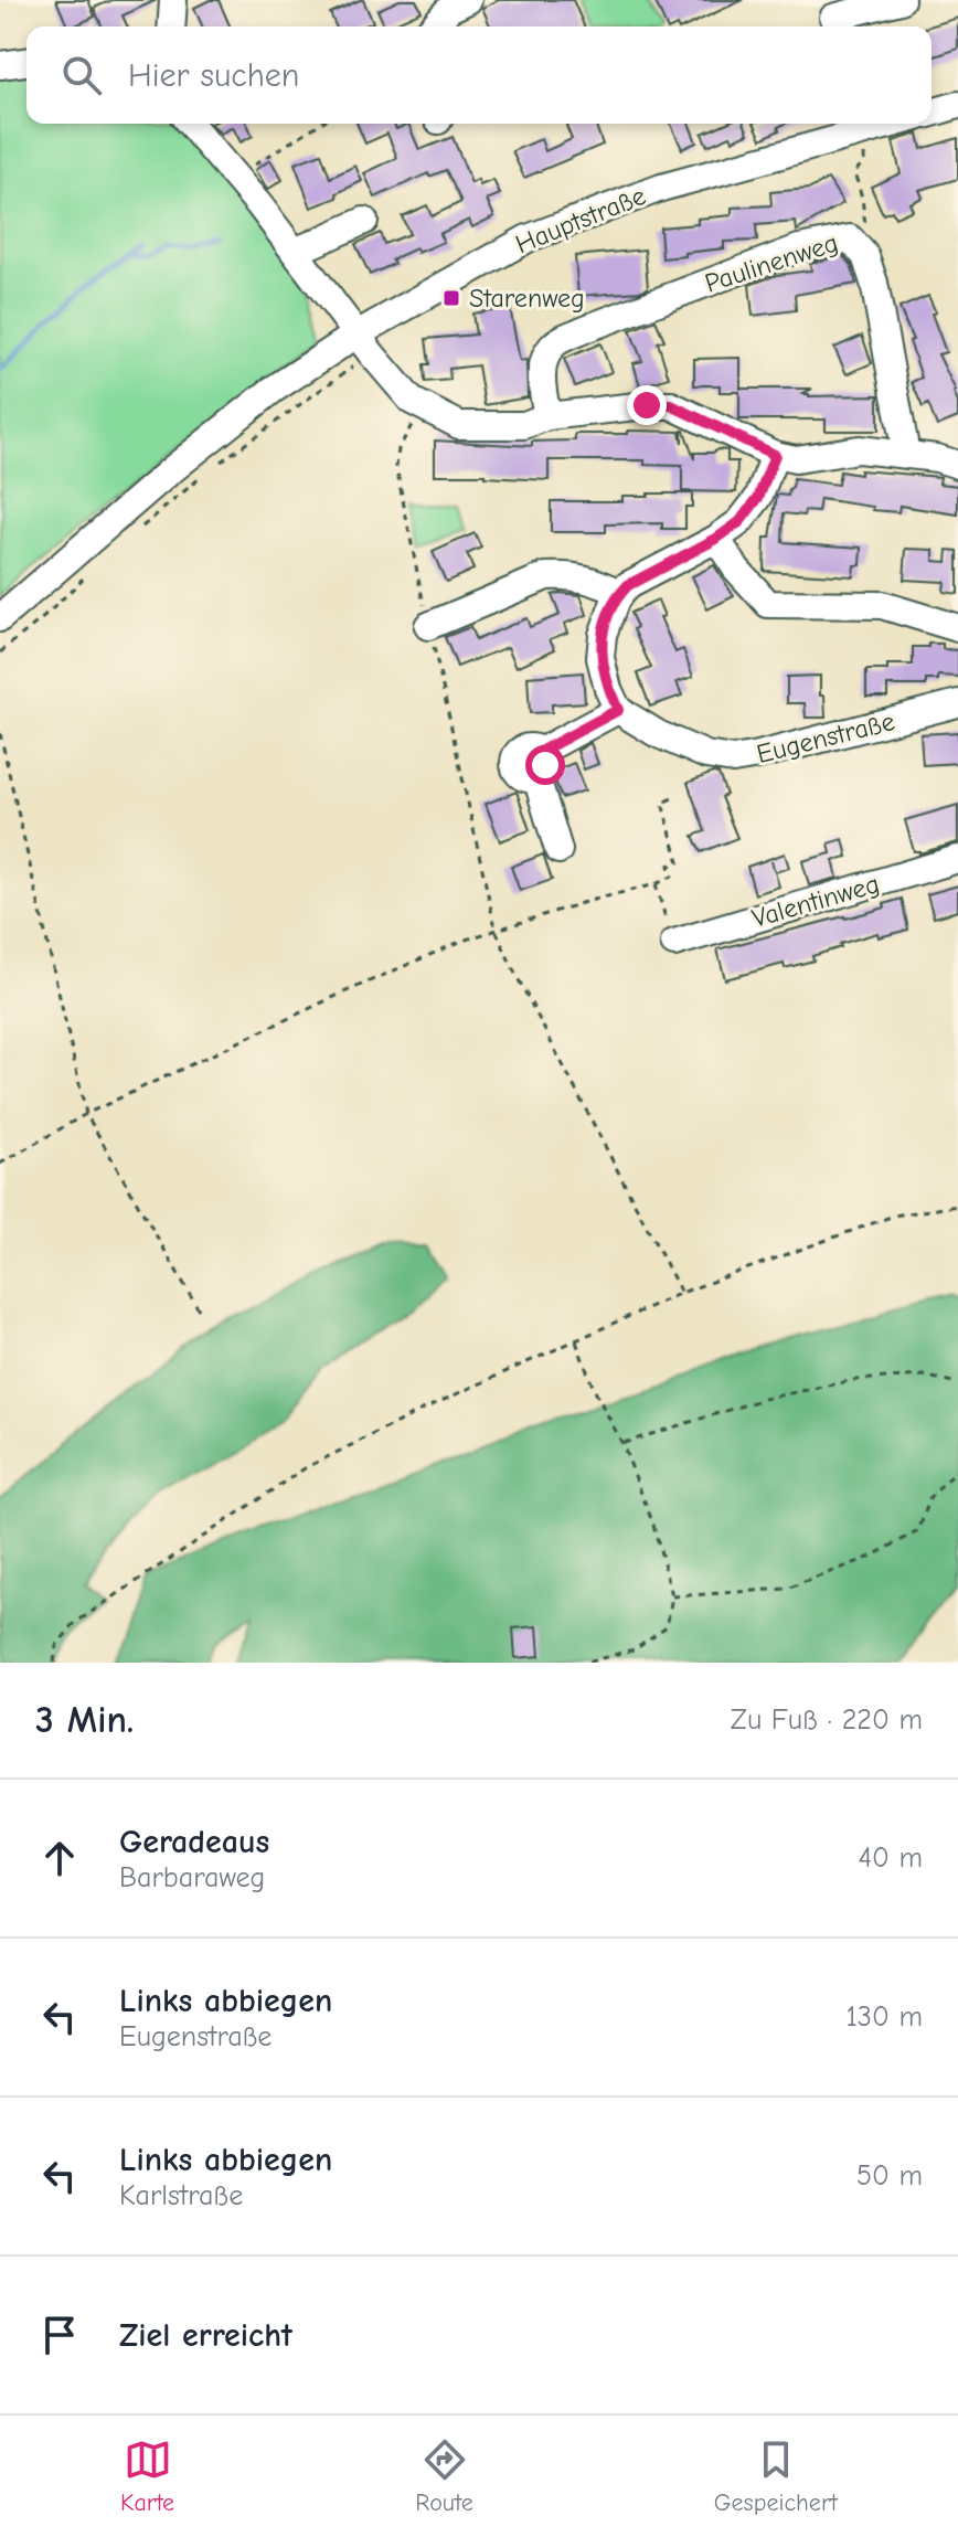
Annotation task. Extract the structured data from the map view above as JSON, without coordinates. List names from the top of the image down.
{
  "streets": {
    "street": [
      "Hauptstraße",
      "Paulinenweg",
      "Eugenstraße",
      "Valentinweg"
    ]
  },
  "places": {
    "transit": ["Starenweg"]
  },
  "page": {
    "search": "Hier suchen",
    "heading": ["3 Min.", "Zu Fuß · 220 m"],
    "list": [
      ["Geradeaus", "Barbaraweg", "40 m"],
      ["Links abbiegen", "Eugenstraße", "130 m"],
      ["Links abbiegen", "Karlstraße", "50 m"],
      "Ziel erreicht"
    ],
    "nav": ["Karte", "Route", "Gespeichert"]
  }
}
